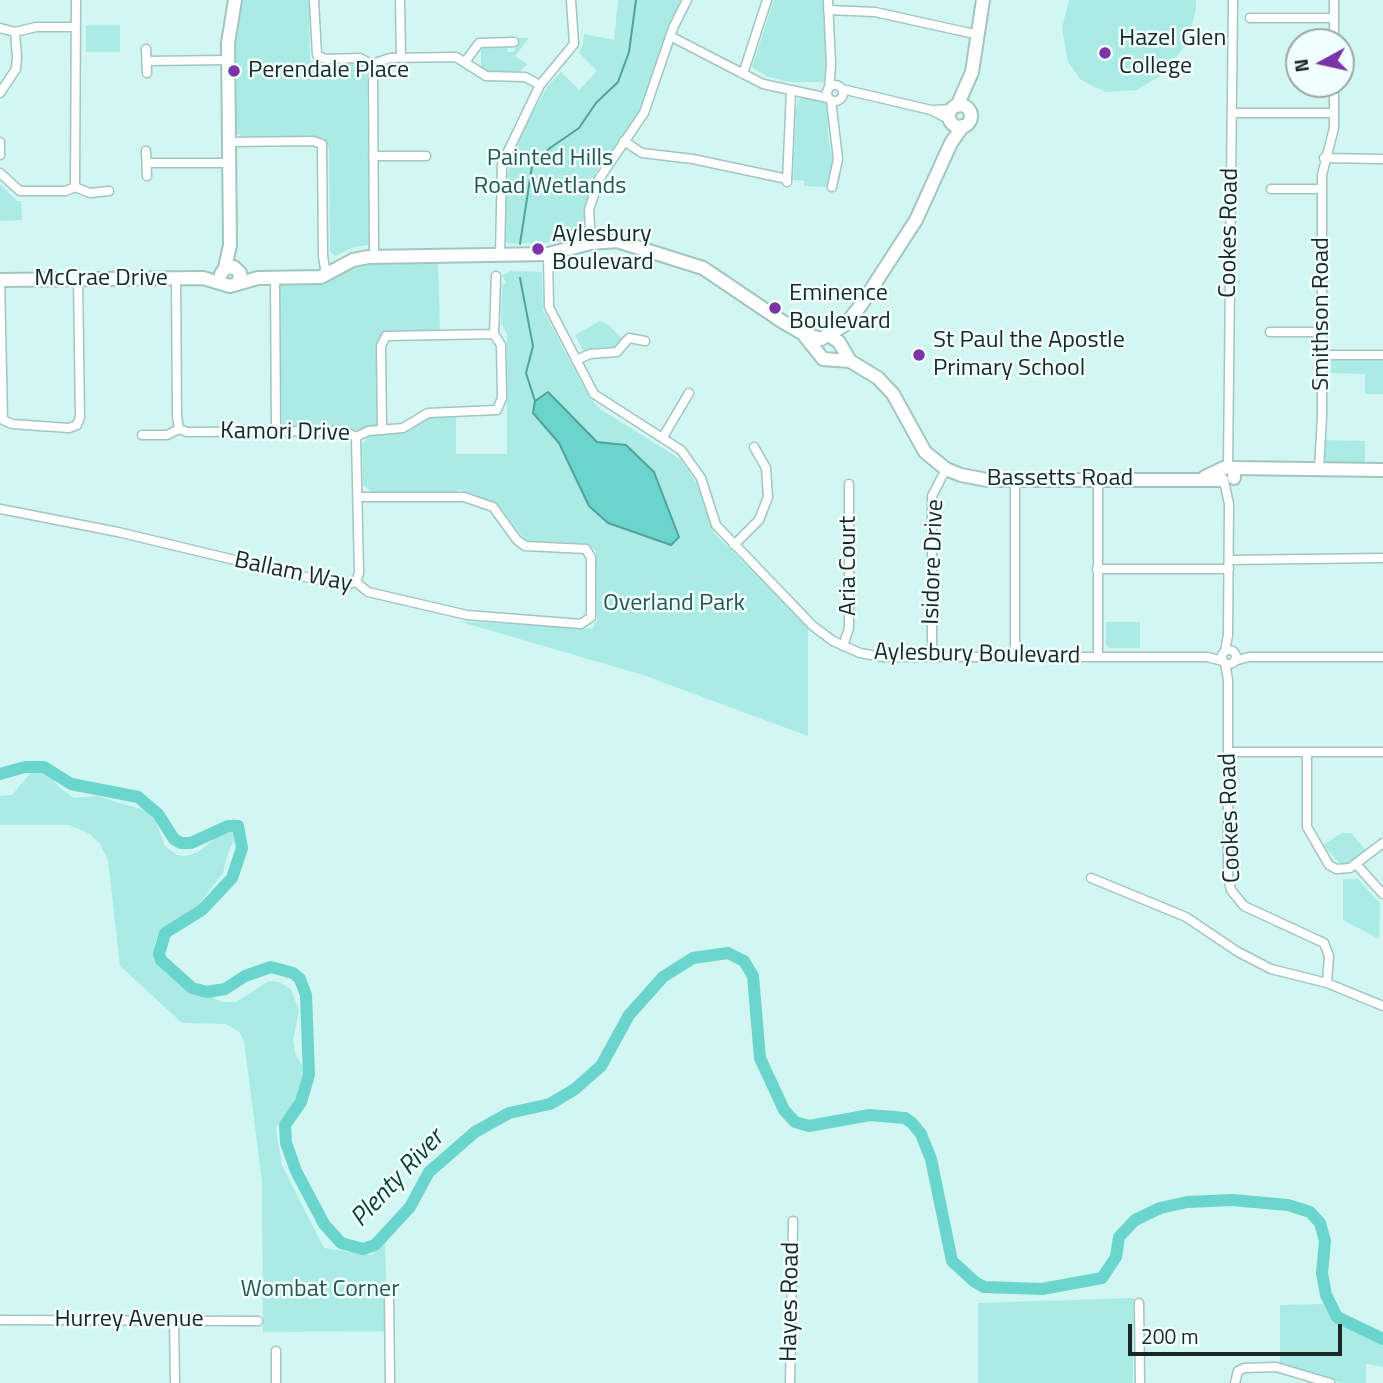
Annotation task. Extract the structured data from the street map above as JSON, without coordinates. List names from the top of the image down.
{
  "streets": {
    "street": [
      "Cookes Road",
      "McCrae Drive",
      "Smithson Road",
      "Kamori Drive",
      "Bassetts Road",
      "Isidore Drive",
      "Aria Court",
      "Ballam Way",
      "Aylesbury Boulevard",
      "Hayes Road",
      "Hurrey Avenue"
    ]
  },
  "crossings": [
    ["Cookes Road", "Bassetts Road"],
    ["Cookes Road", "Aylesbury Boulevard"],
    ["McCrae Drive", "Bassetts Road"],
    ["Smithson Road", "Bassetts Road"],
    ["Bassetts Road", "Isidore Drive"],
    ["Bassetts Road", "Aylesbury Boulevard"],
    ["Isidore Drive", "Aylesbury Boulevard"],
    ["Aria Court", "Aylesbury Boulevard"]
  ],
  "water": ["Plenty River"],
  "parks": ["Painted Hills Road Wetlands", "Overland Park", "Wombat Corner"],
  "places": [
    "Hazel Glen College",
    "Perendale Place",
    "Aylesbury Boulevard",
    "Eminence Boulevard",
    "St Paul the Apostle Primary School"
  ],
  "scale_bar": "200 m",
  "north": "left"
}
